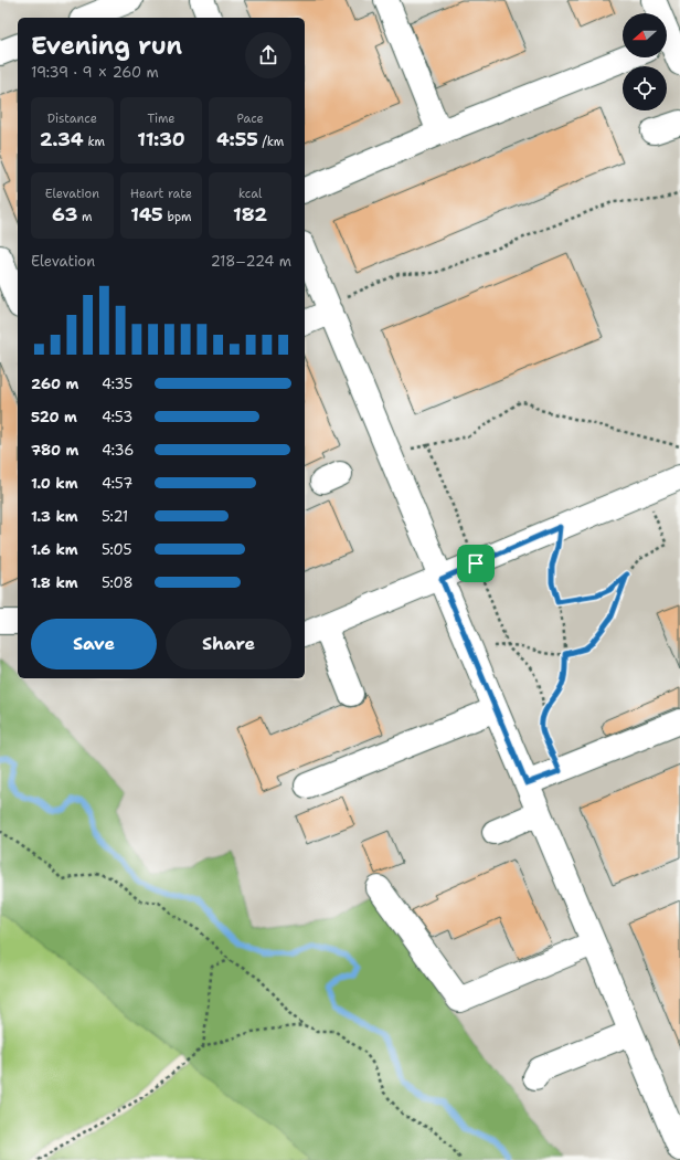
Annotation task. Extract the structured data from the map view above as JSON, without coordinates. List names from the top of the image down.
{
  "north": "left",
  "page": {
    "heading": ["Evening run", "19:39 · 9 × 260 m"],
    "stats": [
      ["Distance", "2.34 km"],
      ["Time", "11:30"],
      ["Pace", "4:55 /km"],
      ["Elevation", "63 m"],
      ["Heart rate", "145 bpm"],
      ["kcal", "182"]
    ],
    "chart": ["Elevation", "218–224 m"],
    "list": [
      {
        "name": "260 m",
        "note": "4:35"
      },
      {
        "name": "520 m",
        "note": "4:53"
      },
      {
        "name": "780 m",
        "note": "4:36"
      },
      {
        "name": "1.0 km",
        "note": "4:57"
      },
      {
        "name": "1.3 km",
        "note": "5:21"
      },
      {
        "name": "1.6 km",
        "note": "5:05"
      },
      {
        "name": "1.8 km",
        "note": "5:08"
      }
    ],
    "buttons": ["Save", "Share"]
  }
}
